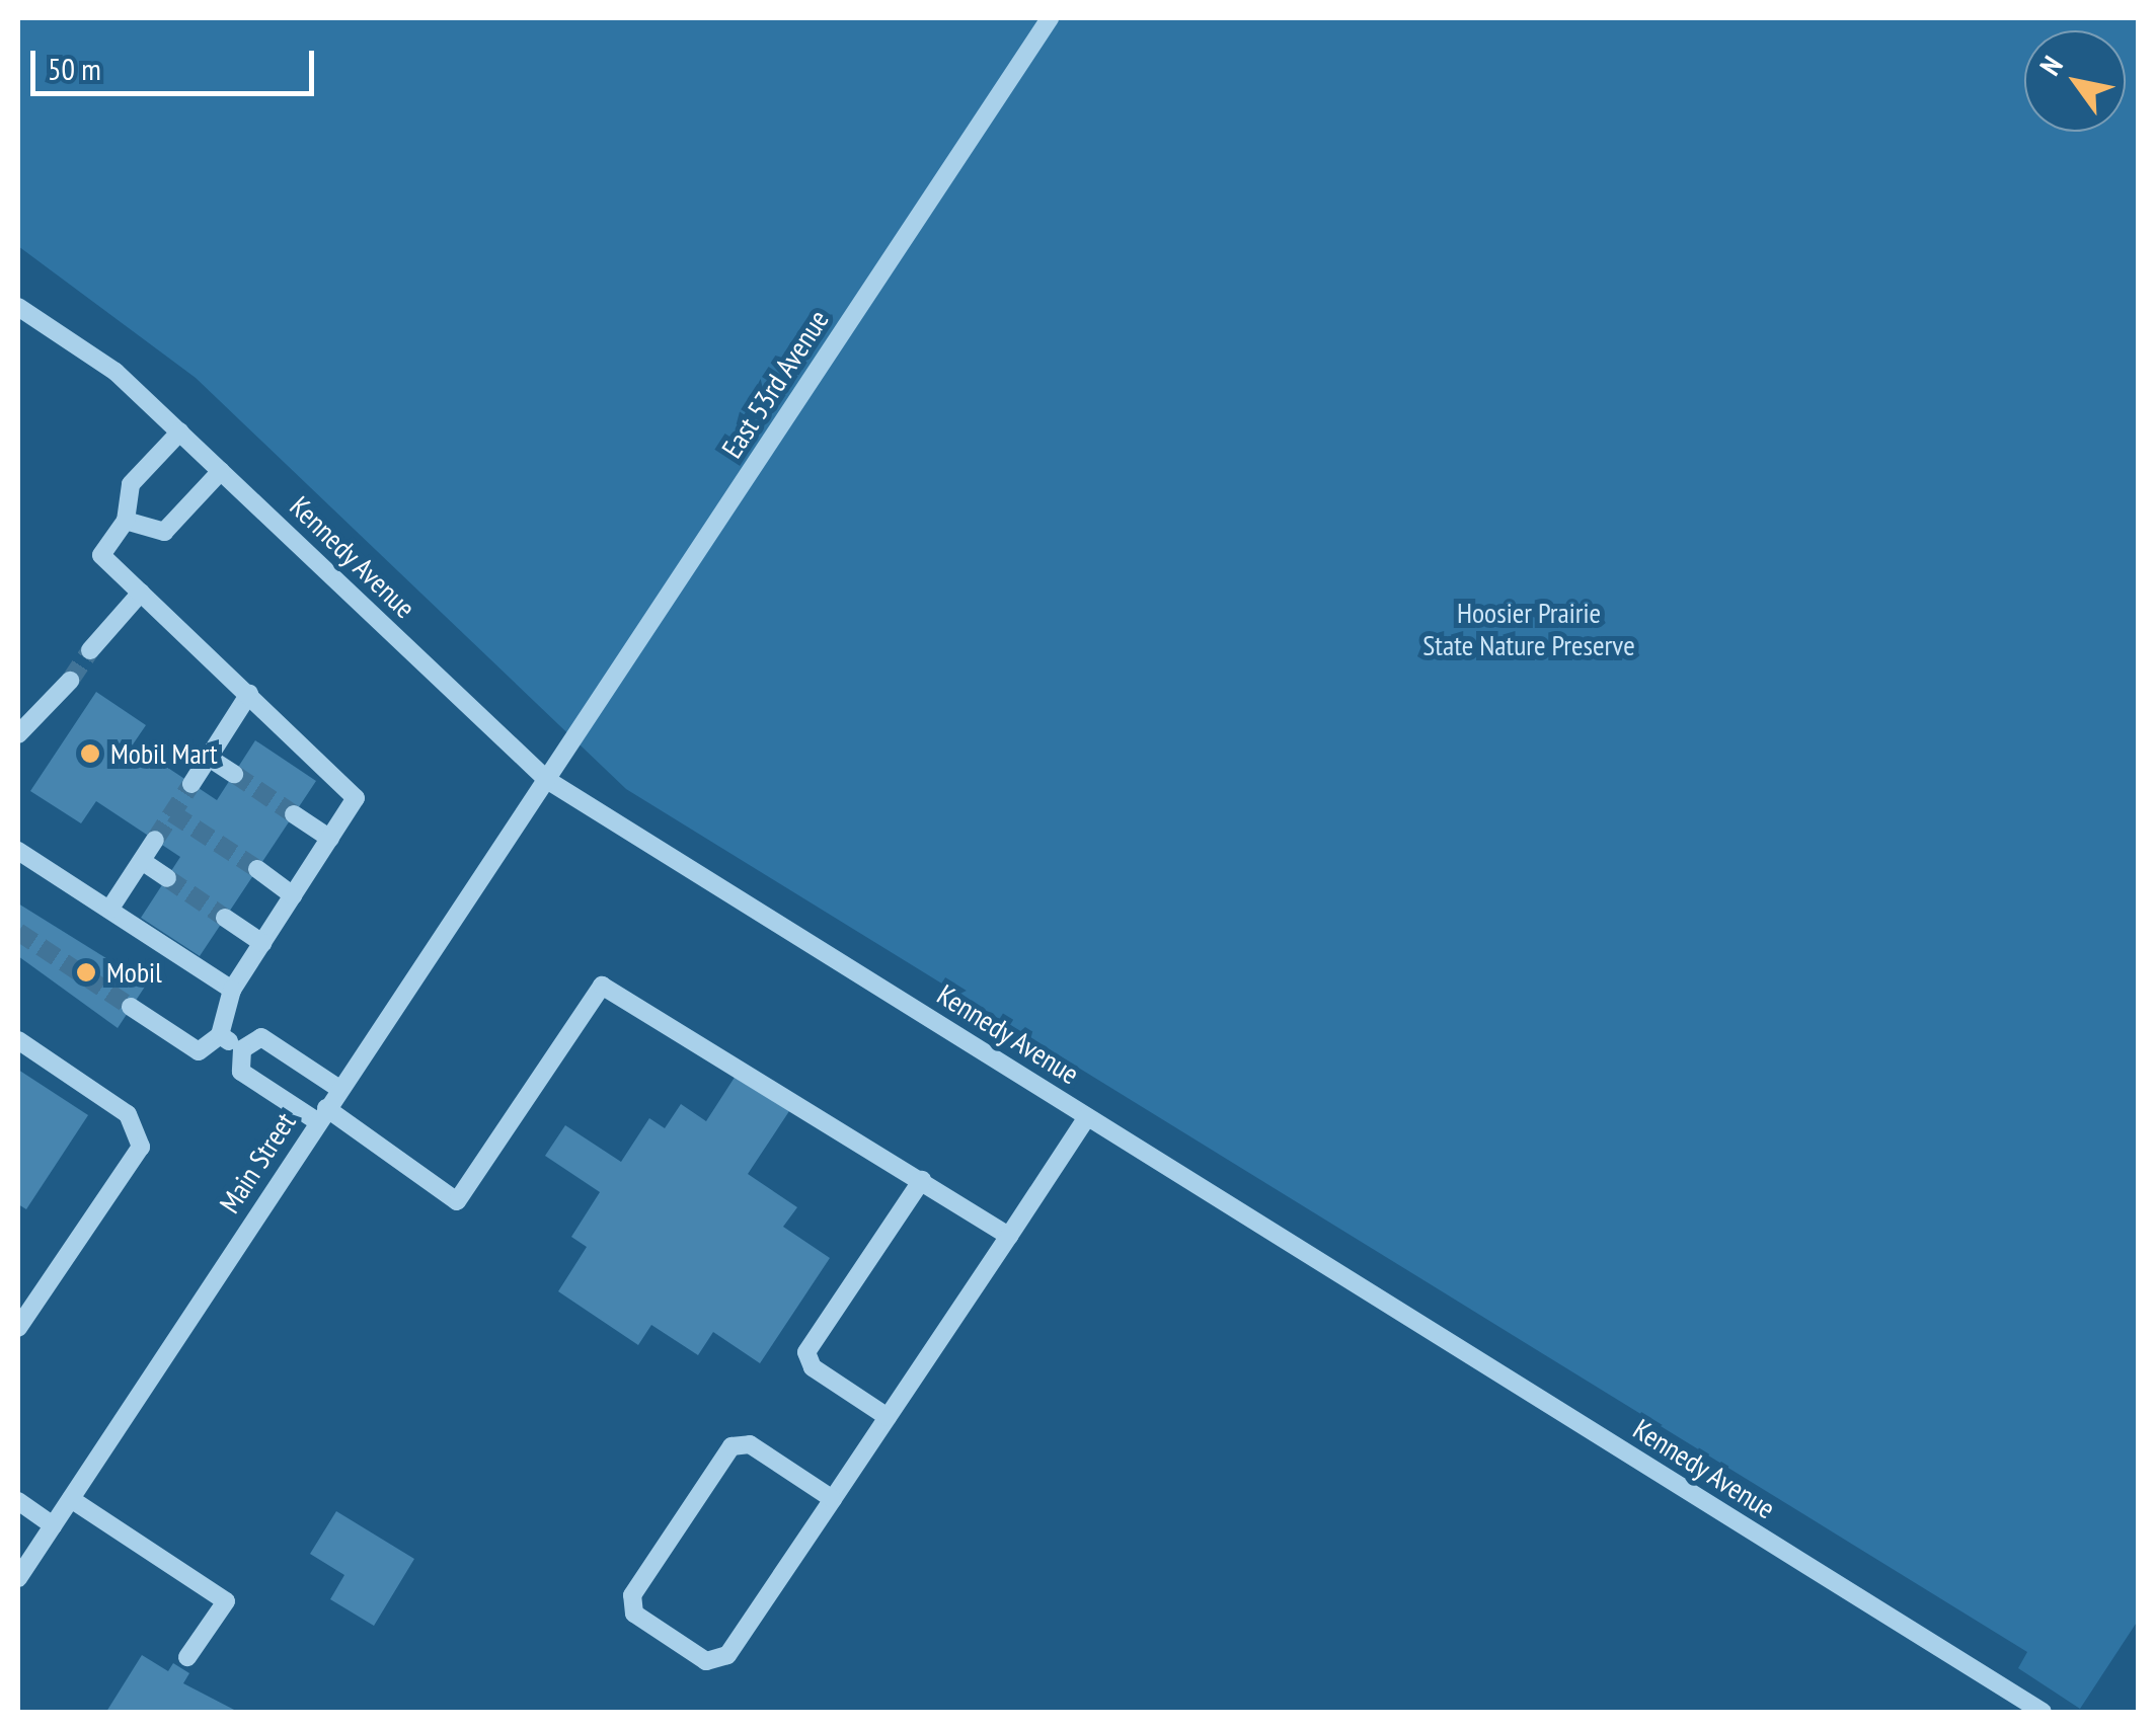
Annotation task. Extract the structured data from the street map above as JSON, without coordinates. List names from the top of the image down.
{
  "streets": {
    "street": ["East 53rd Avenue", "Kennedy Avenue", "Main Street"]
  },
  "crossings": [
    ["East 53rd Avenue", "Kennedy Avenue"],
    ["East 53rd Avenue", "Main Street"],
    ["Kennedy Avenue", "Main Street"]
  ],
  "parks": ["Hoosier Prairie State Nature Preserve"],
  "places": ["Mobil Mart", "Mobil"],
  "scale_bar": "50 m",
  "north": "top left"
}
